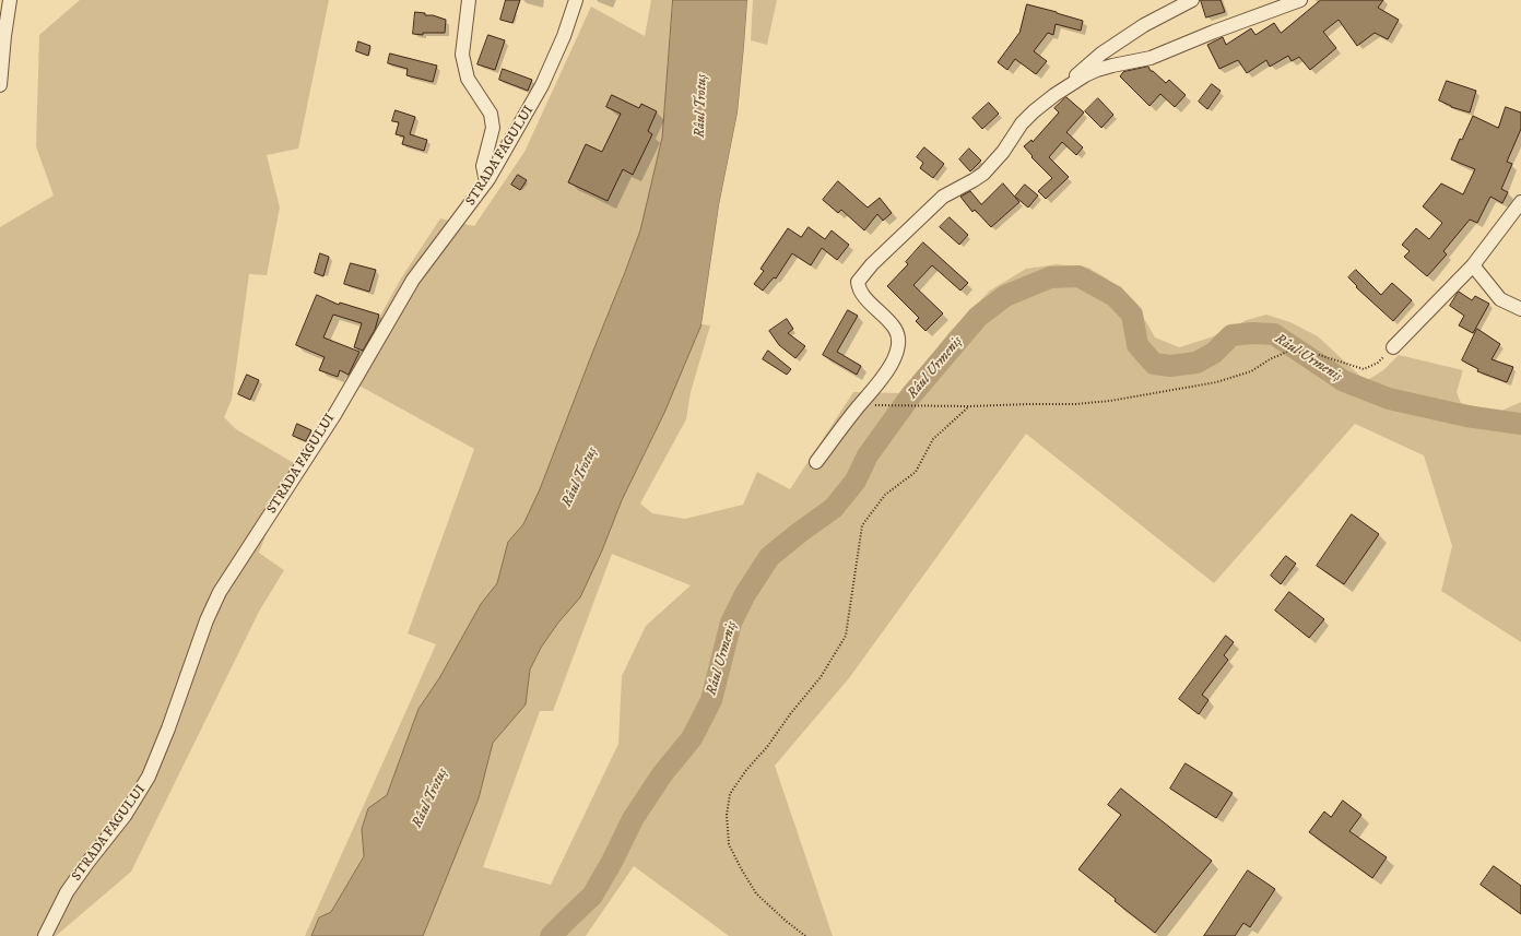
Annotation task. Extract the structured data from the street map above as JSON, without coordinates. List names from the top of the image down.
{
  "streets": {
    "street": ["STRADA FAGULUI"]
  },
  "water": ["Râul Trotuș", "Râul Urmeniș"]
}
